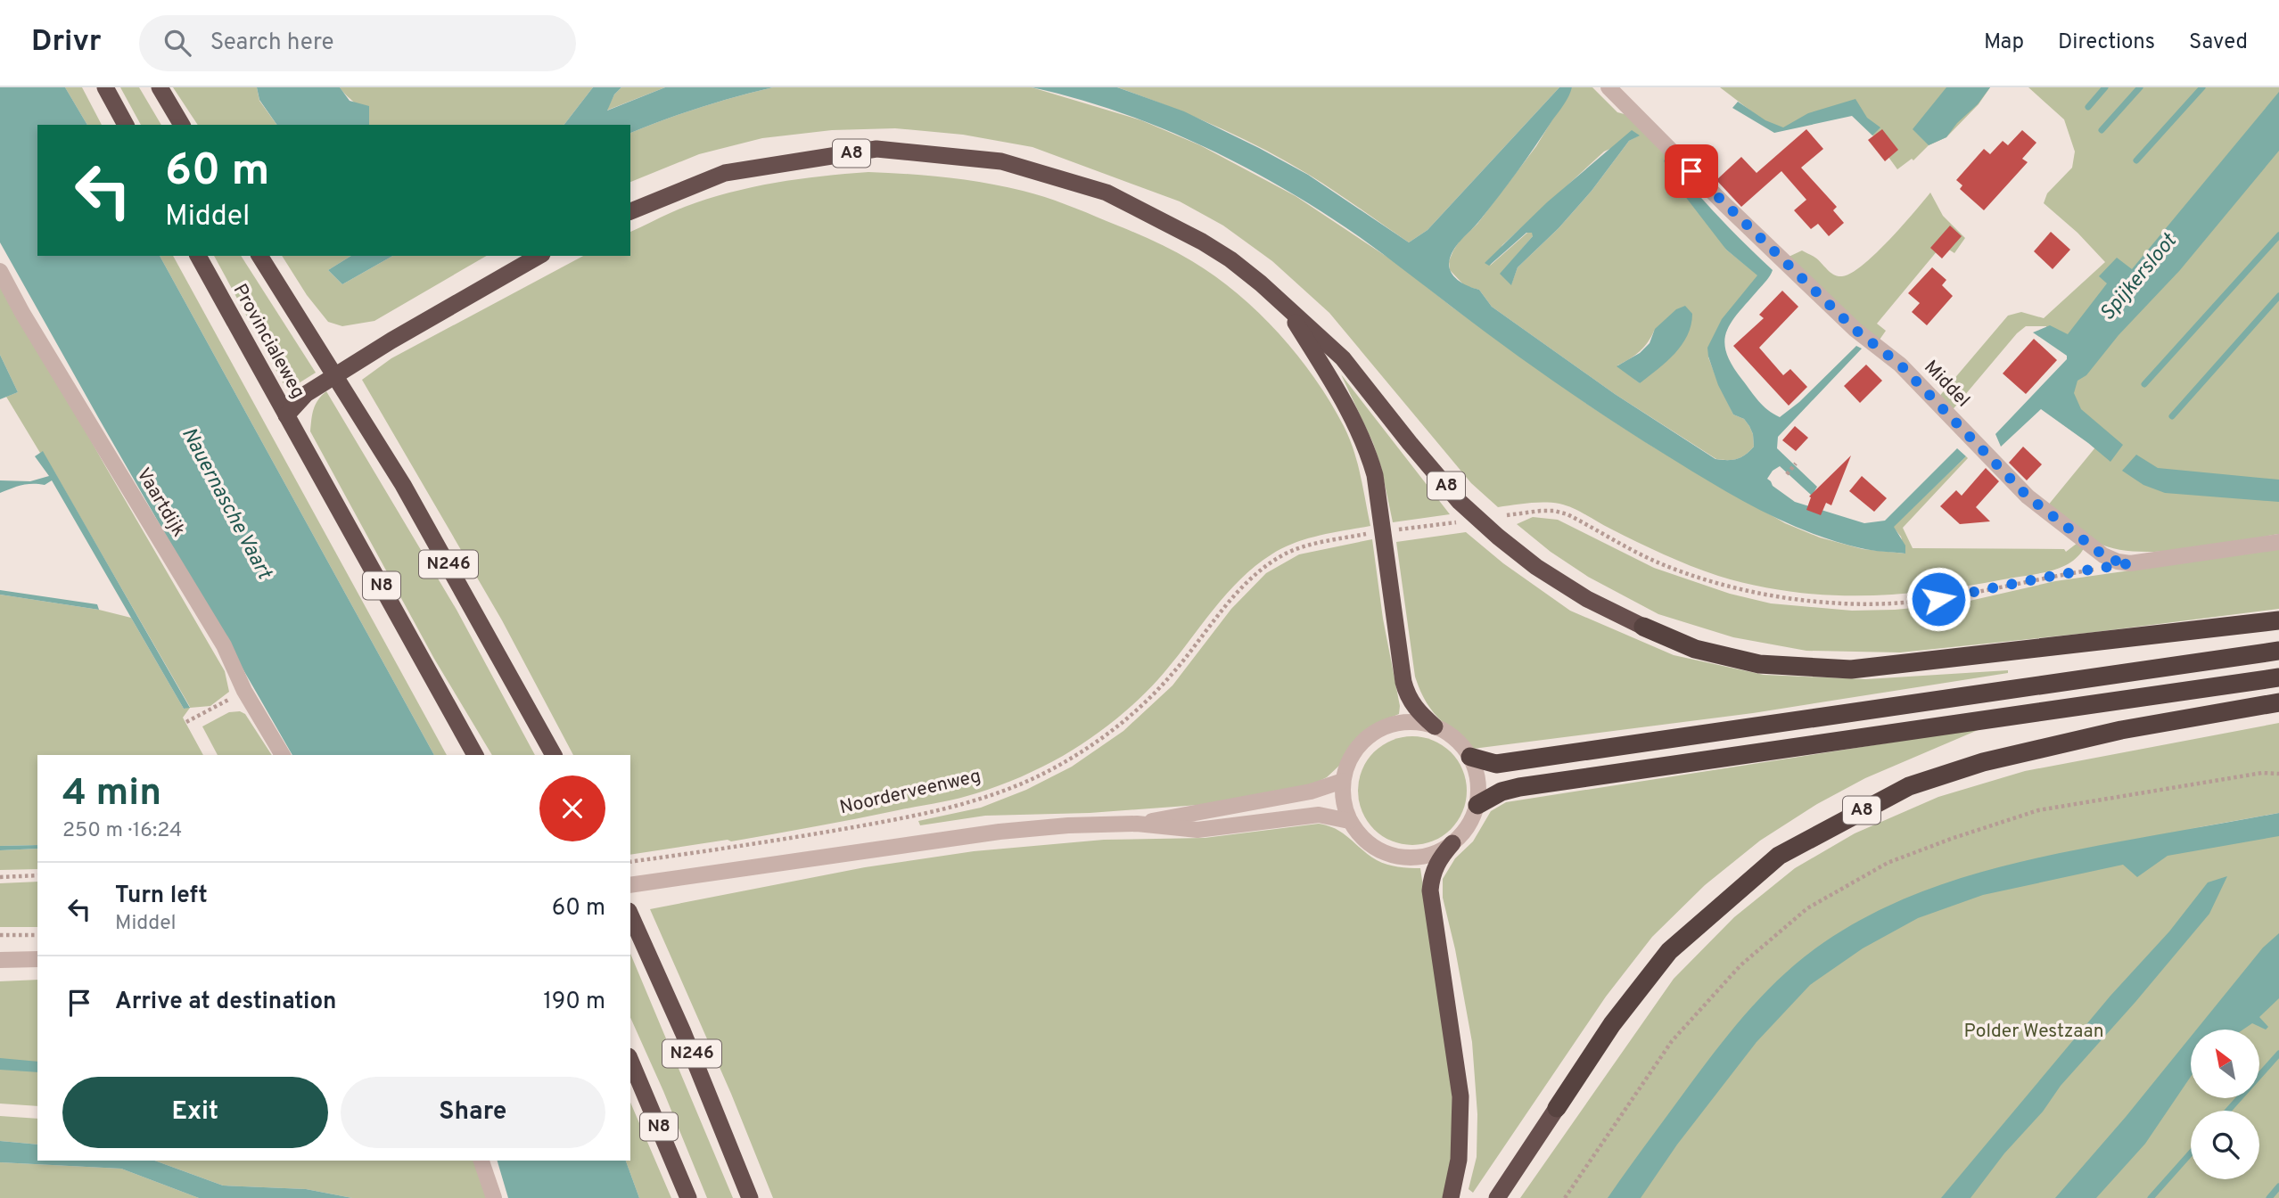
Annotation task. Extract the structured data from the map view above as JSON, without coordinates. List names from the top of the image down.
{
  "streets": {
    "highway": [
      "A8",
      "Provincialeweg",
      "N246",
      "N8"
    ],
    "street": ["Middel", "Vaartdijk"],
    "path": ["Noorderveenweg"]
  },
  "crossings": [
    ["Provincialeweg", "N246"],
    ["Provincialeweg", "N8"]
  ],
  "water": ["Spijkersloot", "Nauernasche Vaart"],
  "parks": ["Polder Westzaan"],
  "north": "top left",
  "page": {
    "header": "Drivr",
    "search": "Search here",
    "nav": ["Map", "Directions", "Saved"],
    "turn": ["60 m", "Middel"],
    "heading": ["4 min", "250 m · 16:24"],
    "list": [
      {
        "name": "Turn left",
        "note": "Middel",
        "value": "60 m"
      },
      {
        "name": "Arrive at destination",
        "value": "190 m"
      }
    ],
    "buttons": ["Exit", "Share"]
  }
}
